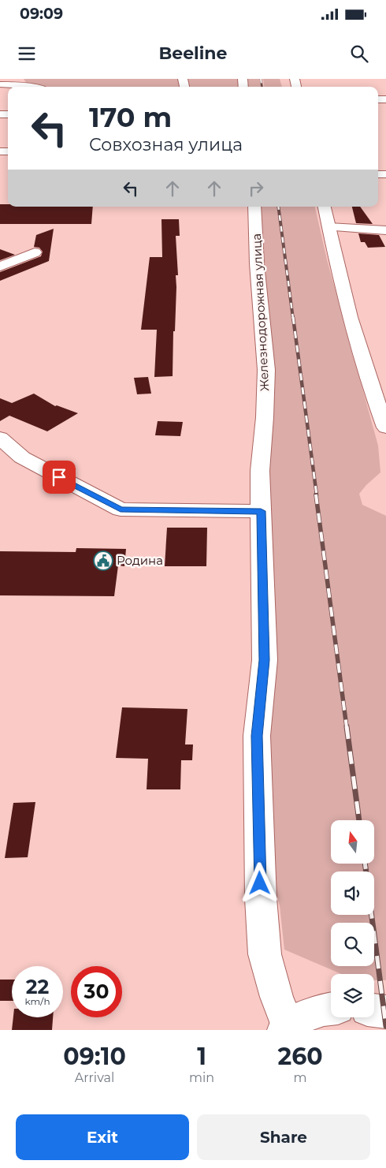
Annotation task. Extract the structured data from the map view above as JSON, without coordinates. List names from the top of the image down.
{
  "streets": {
    "street": ["Железнодорожная улица"]
  },
  "places": {
    "public building": ["Родина"]
  },
  "north": "top",
  "page": {
    "status": "09:09",
    "header": "Beeline",
    "turn": ["170 m", "Совхозная улица"],
    "speed": "22 km/h",
    "limit": "30",
    "eta": [
      "09:10",
      "Arrival",
      "1",
      "min",
      "260",
      "m"
    ],
    "buttons": ["Exit", "Share"]
  }
}
